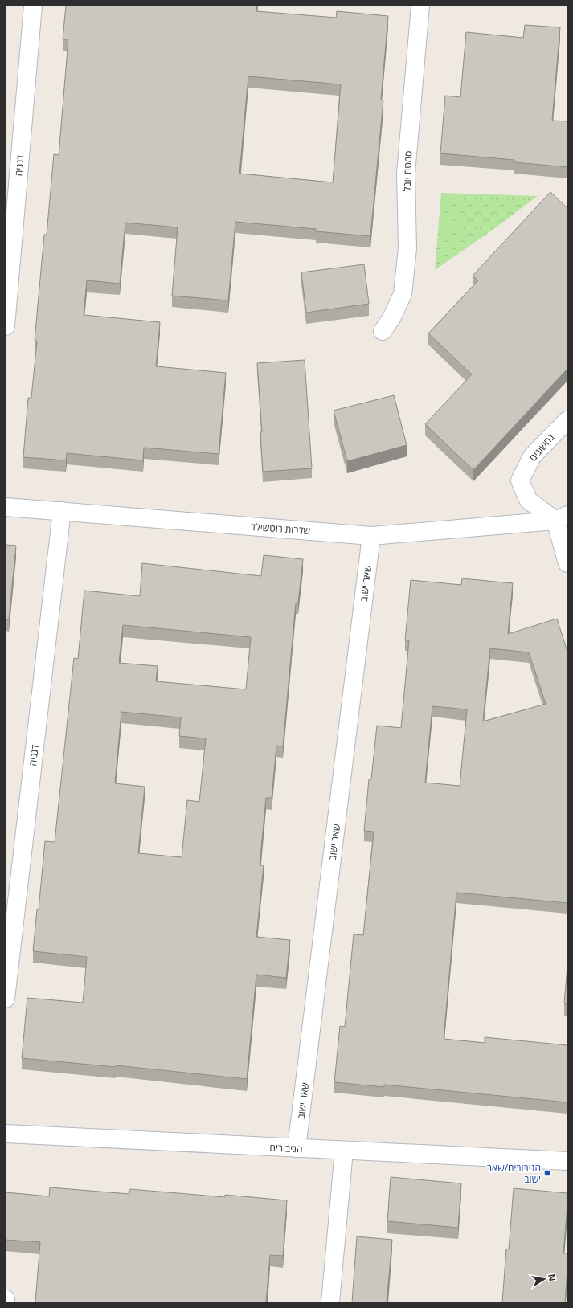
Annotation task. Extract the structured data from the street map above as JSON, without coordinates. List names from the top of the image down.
{
  "streets": {
    "street": [
      "דגניה",
      "סמטת יובל",
      "נחשונים",
      "שדרות רוטשילד",
      "שאר ישוב",
      "הגיבורים"
    ]
  },
  "crossings": [
    ["דגניה", "שדרות רוטשילד"],
    ["נחשונים", "שדרות רוטשילד"],
    ["שדרות רוטשילד", "שאר ישוב"],
    ["שאר ישוב", "הגיבורים"]
  ],
  "places": {
    "transit": ["הגיבורים/שאר ישוב"]
  },
  "north": "right"
}
